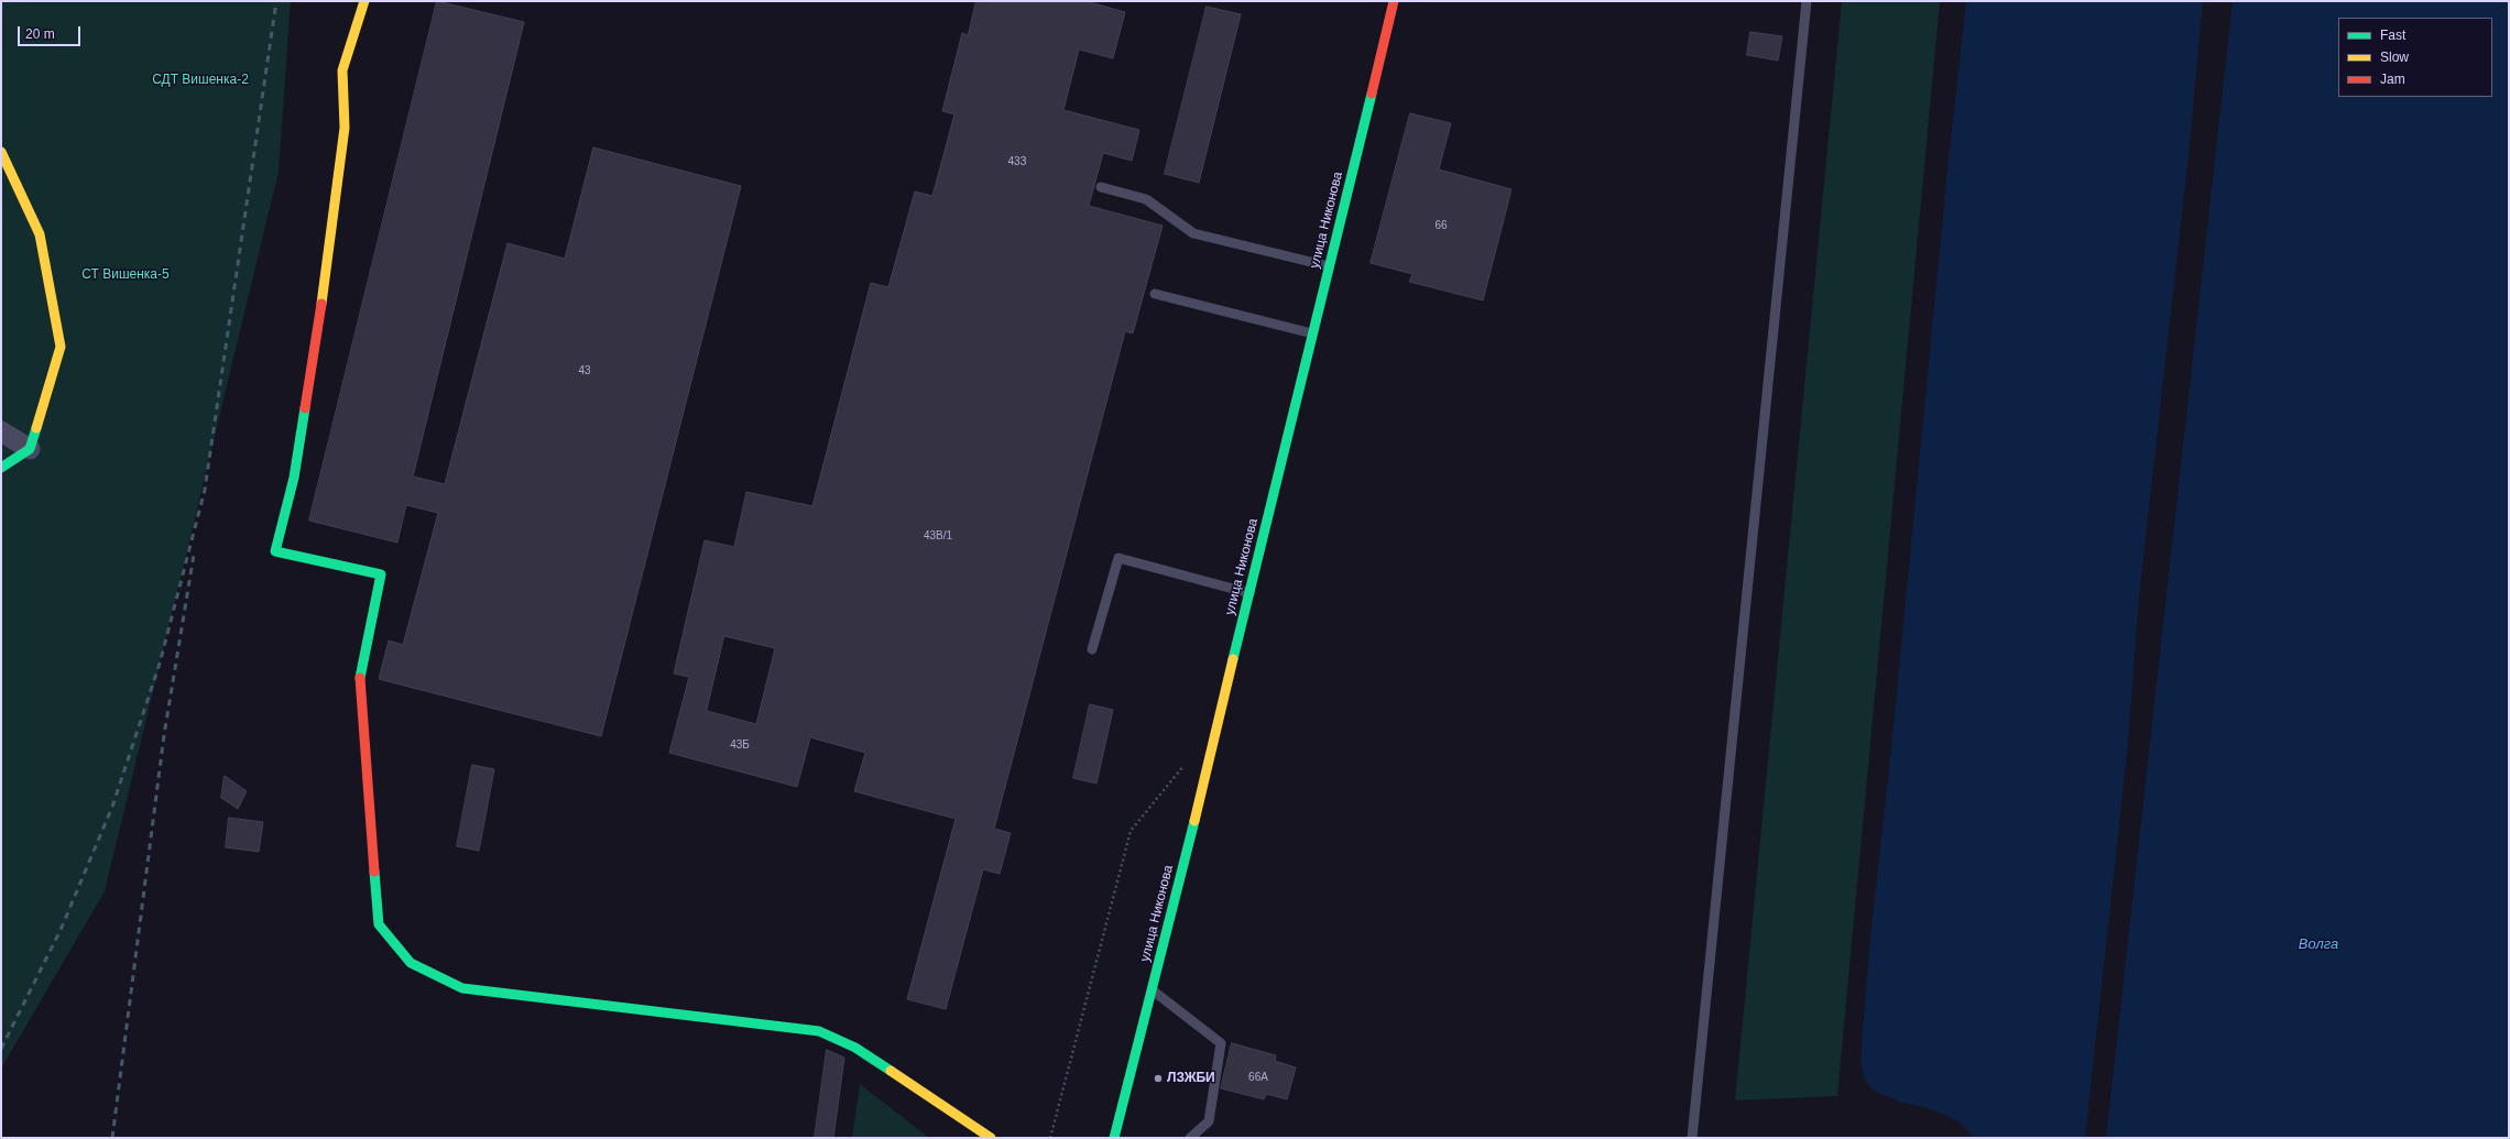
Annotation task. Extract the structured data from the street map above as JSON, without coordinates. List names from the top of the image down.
{
  "streets": {
    "street": ["улица Никонова"]
  },
  "water": ["Волга"],
  "parks": ["СДТ Вишенка-2", "СТ Вишенка-5"],
  "places": ["ЛЗЖБИ"],
  "house_numbers": [
    "43З",
    "66",
    "43",
    "43В/1",
    "43Б",
    "66А"
  ],
  "legend": ["Fast", "Slow", "Jam"],
  "scale_bar": "20 m"
}
